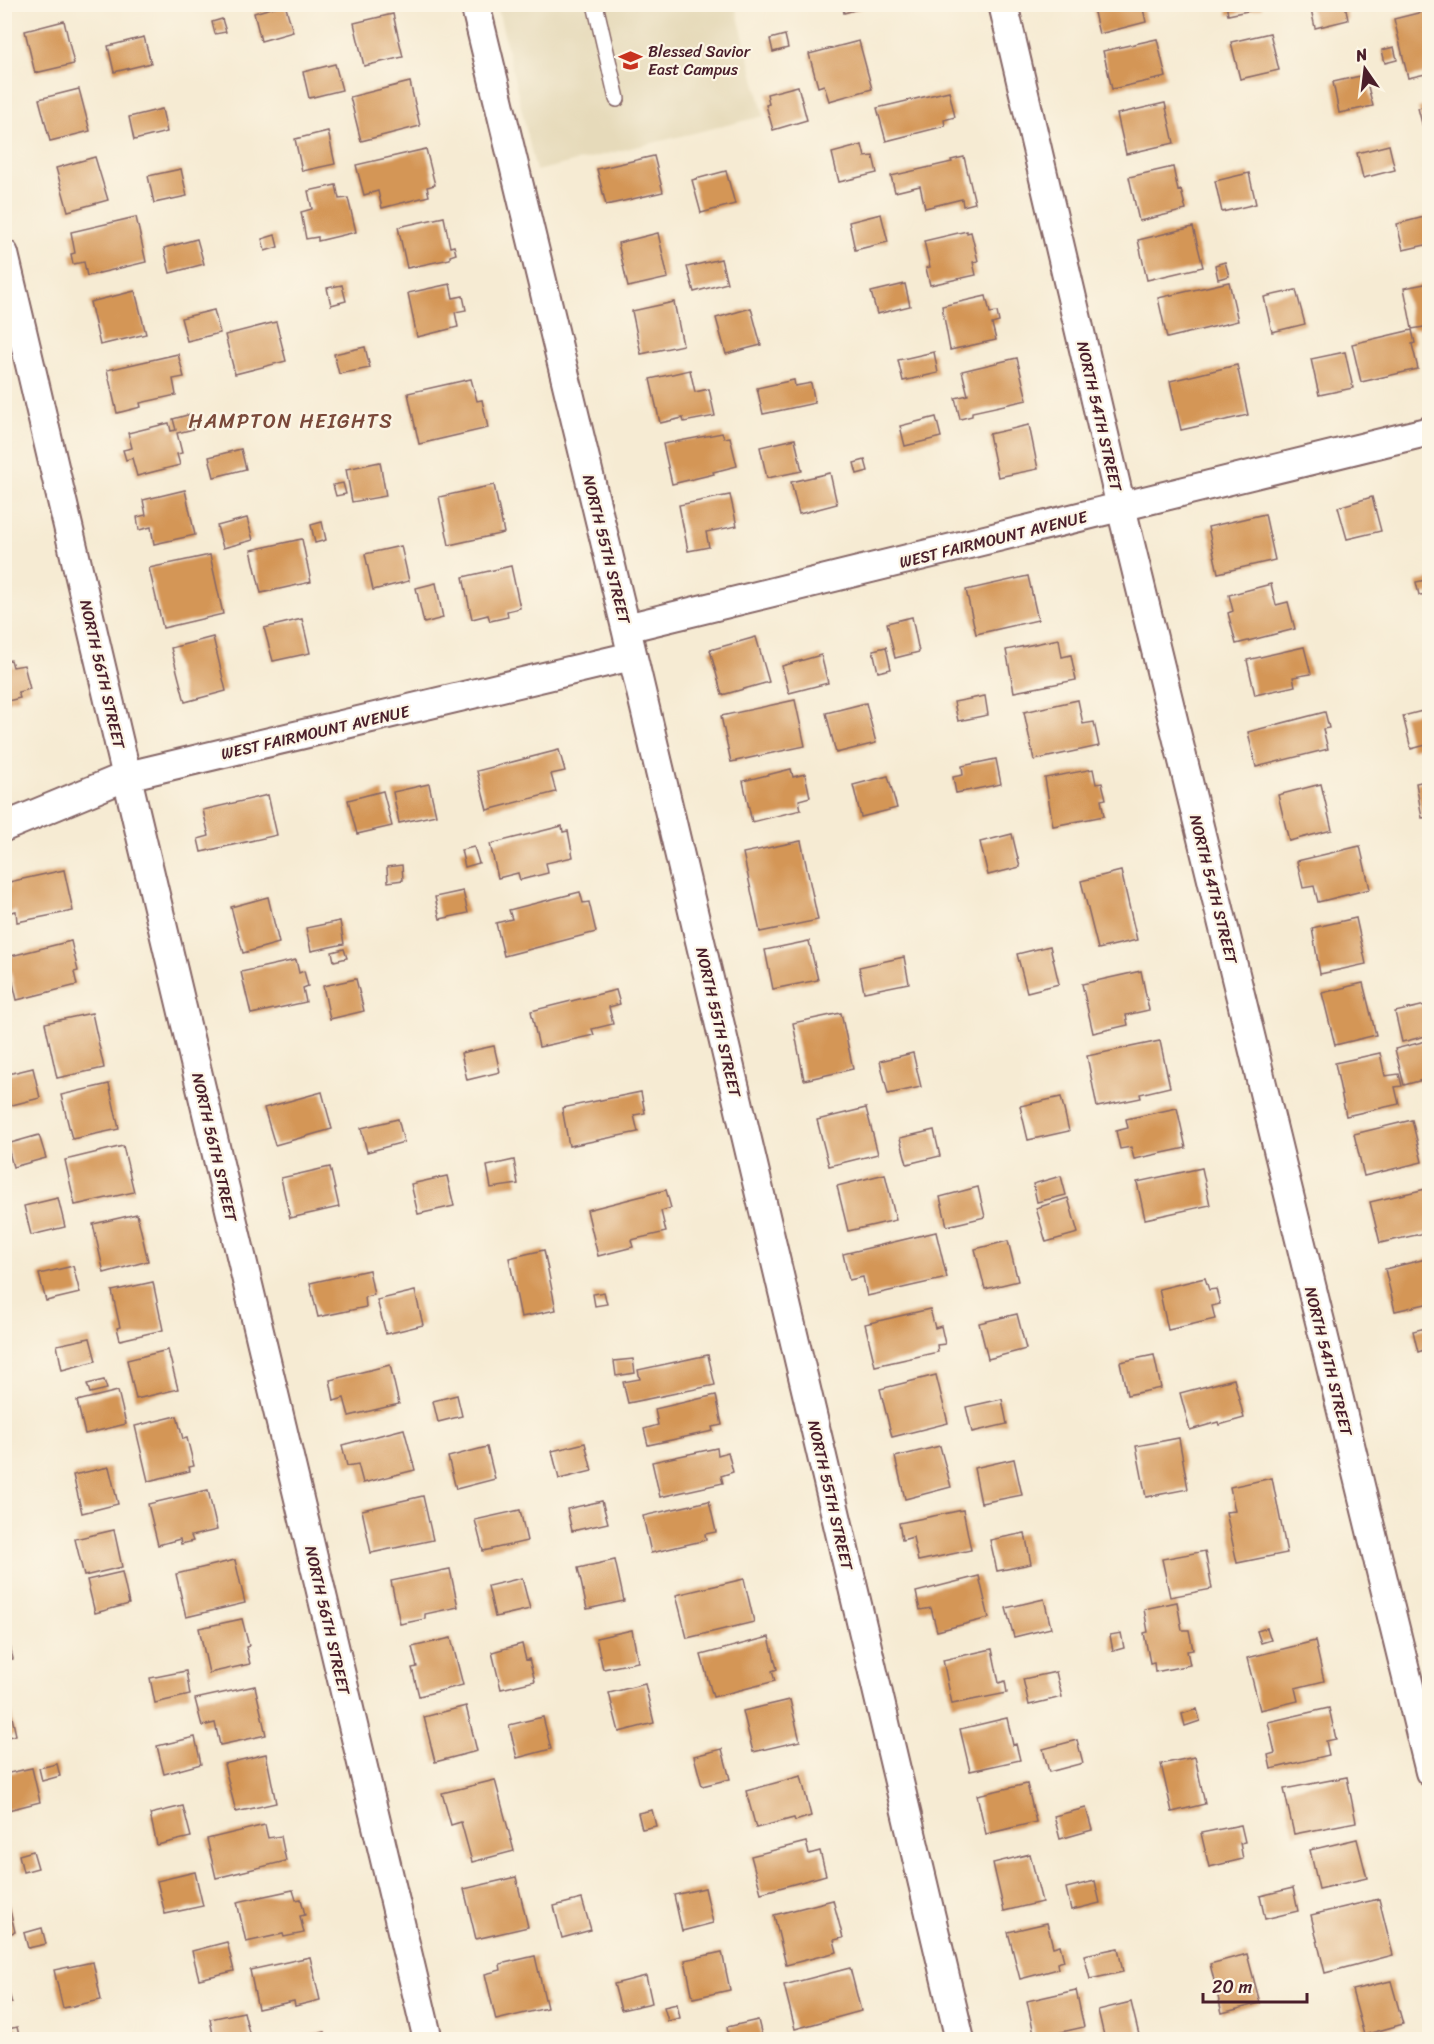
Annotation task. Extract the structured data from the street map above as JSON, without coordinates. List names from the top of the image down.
{
  "streets": {
    "street": [
      "NORTH 54TH STREET",
      "WEST FAIRMOUNT AVENUE",
      "NORTH 55TH STREET",
      "NORTH 56TH STREET"
    ]
  },
  "crossings": [
    ["NORTH 54TH STREET", "WEST FAIRMOUNT AVENUE"],
    ["WEST FAIRMOUNT AVENUE", "NORTH 55TH STREET"],
    ["WEST FAIRMOUNT AVENUE", "NORTH 56TH STREET"]
  ],
  "districts": ["HAMPTON HEIGHTS"],
  "places": {
    "school or university": ["Blessed Savior East Campus"]
  },
  "scale_bar": "20 m",
  "north": "top"
}
